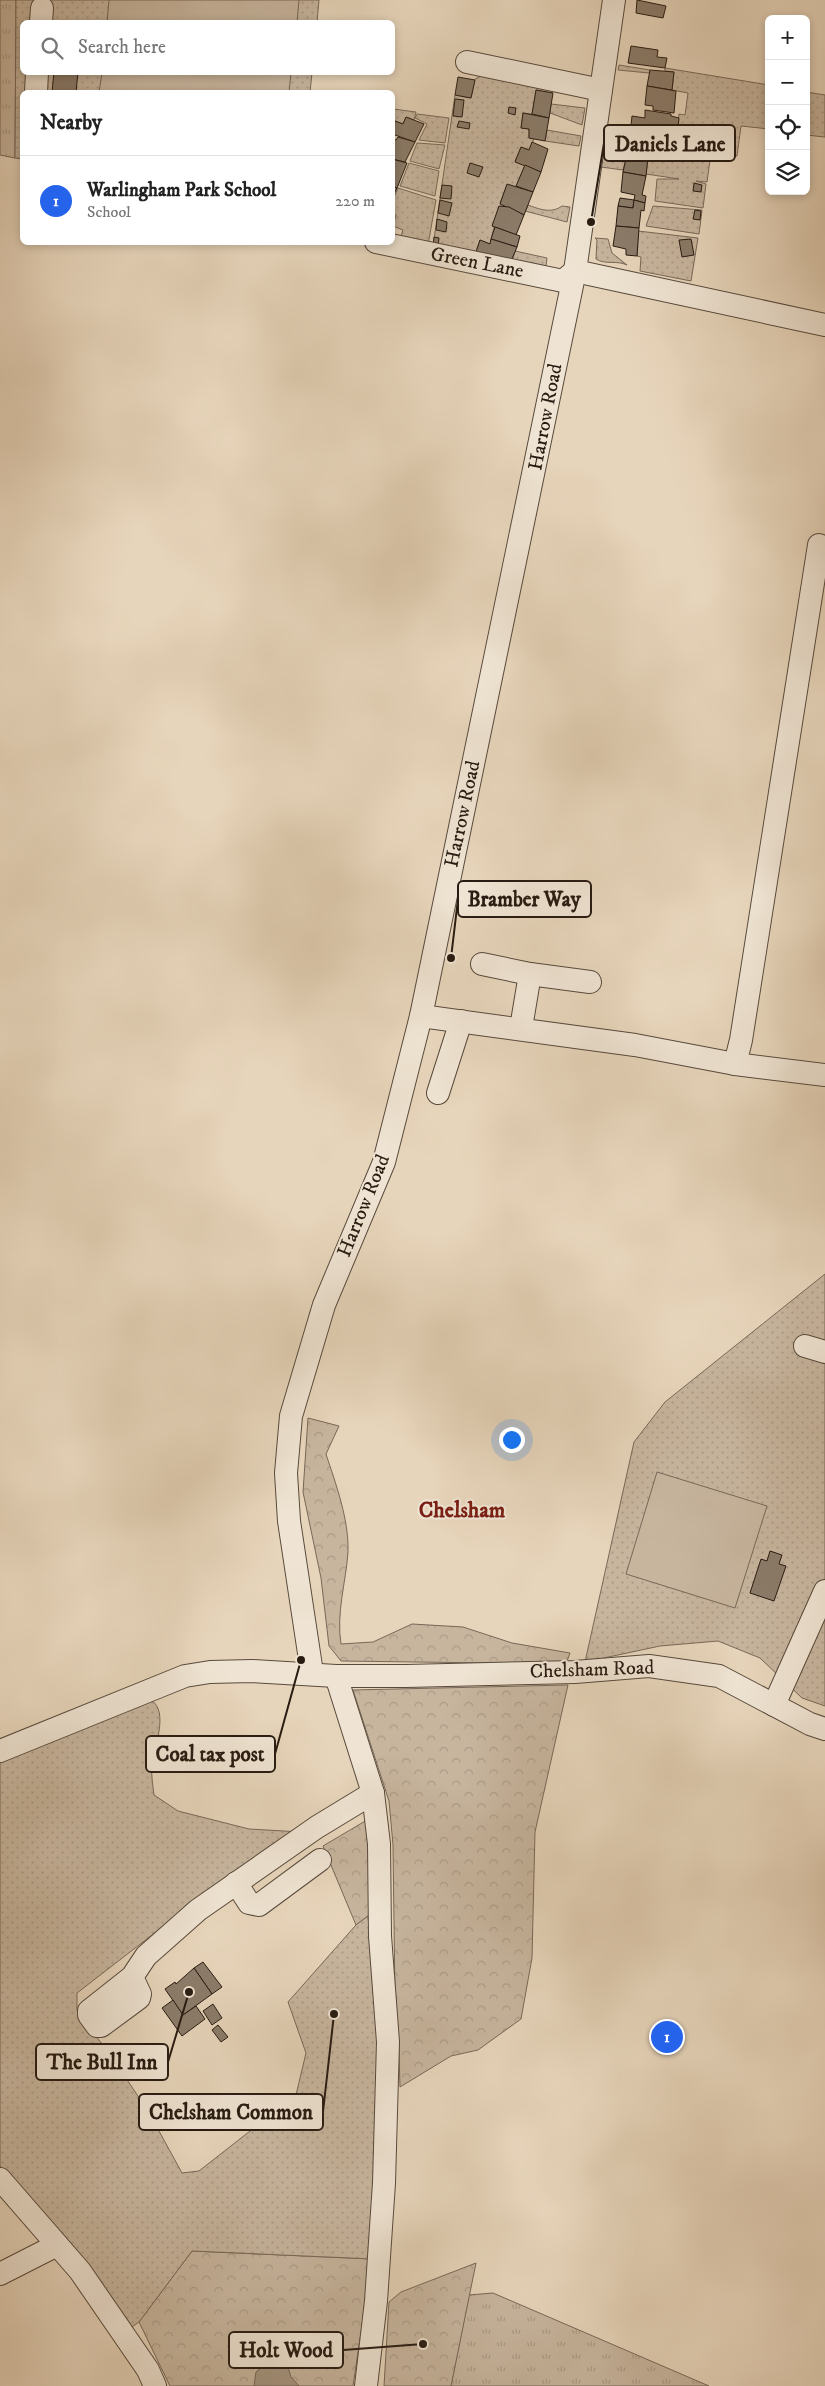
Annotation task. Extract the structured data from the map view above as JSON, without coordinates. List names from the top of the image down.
{
  "streets": {
    "street": ["Green Lane", "Harrow Road", "Chelsham Road"]
  },
  "crossings": [
    ["Green Lane", "Harrow Road"],
    ["Harrow Road", "Chelsham Road"]
  ],
  "districts": ["Chelsham"],
  "places": [
    "Daniels Lane",
    "Bramber Way",
    "Coal tax post",
    "The Bull Inn",
    "Chelsham Common",
    "Holt Wood"
  ],
  "page": {
    "map_buttons": ["+", "−"],
    "search": "Search here",
    "heading": "Nearby",
    "list": [
      {
        "mark": "1",
        "name": "Warlingham Park School",
        "note": "School",
        "value": "220 m"
      }
    ],
    "pins": "1"
  }
}
